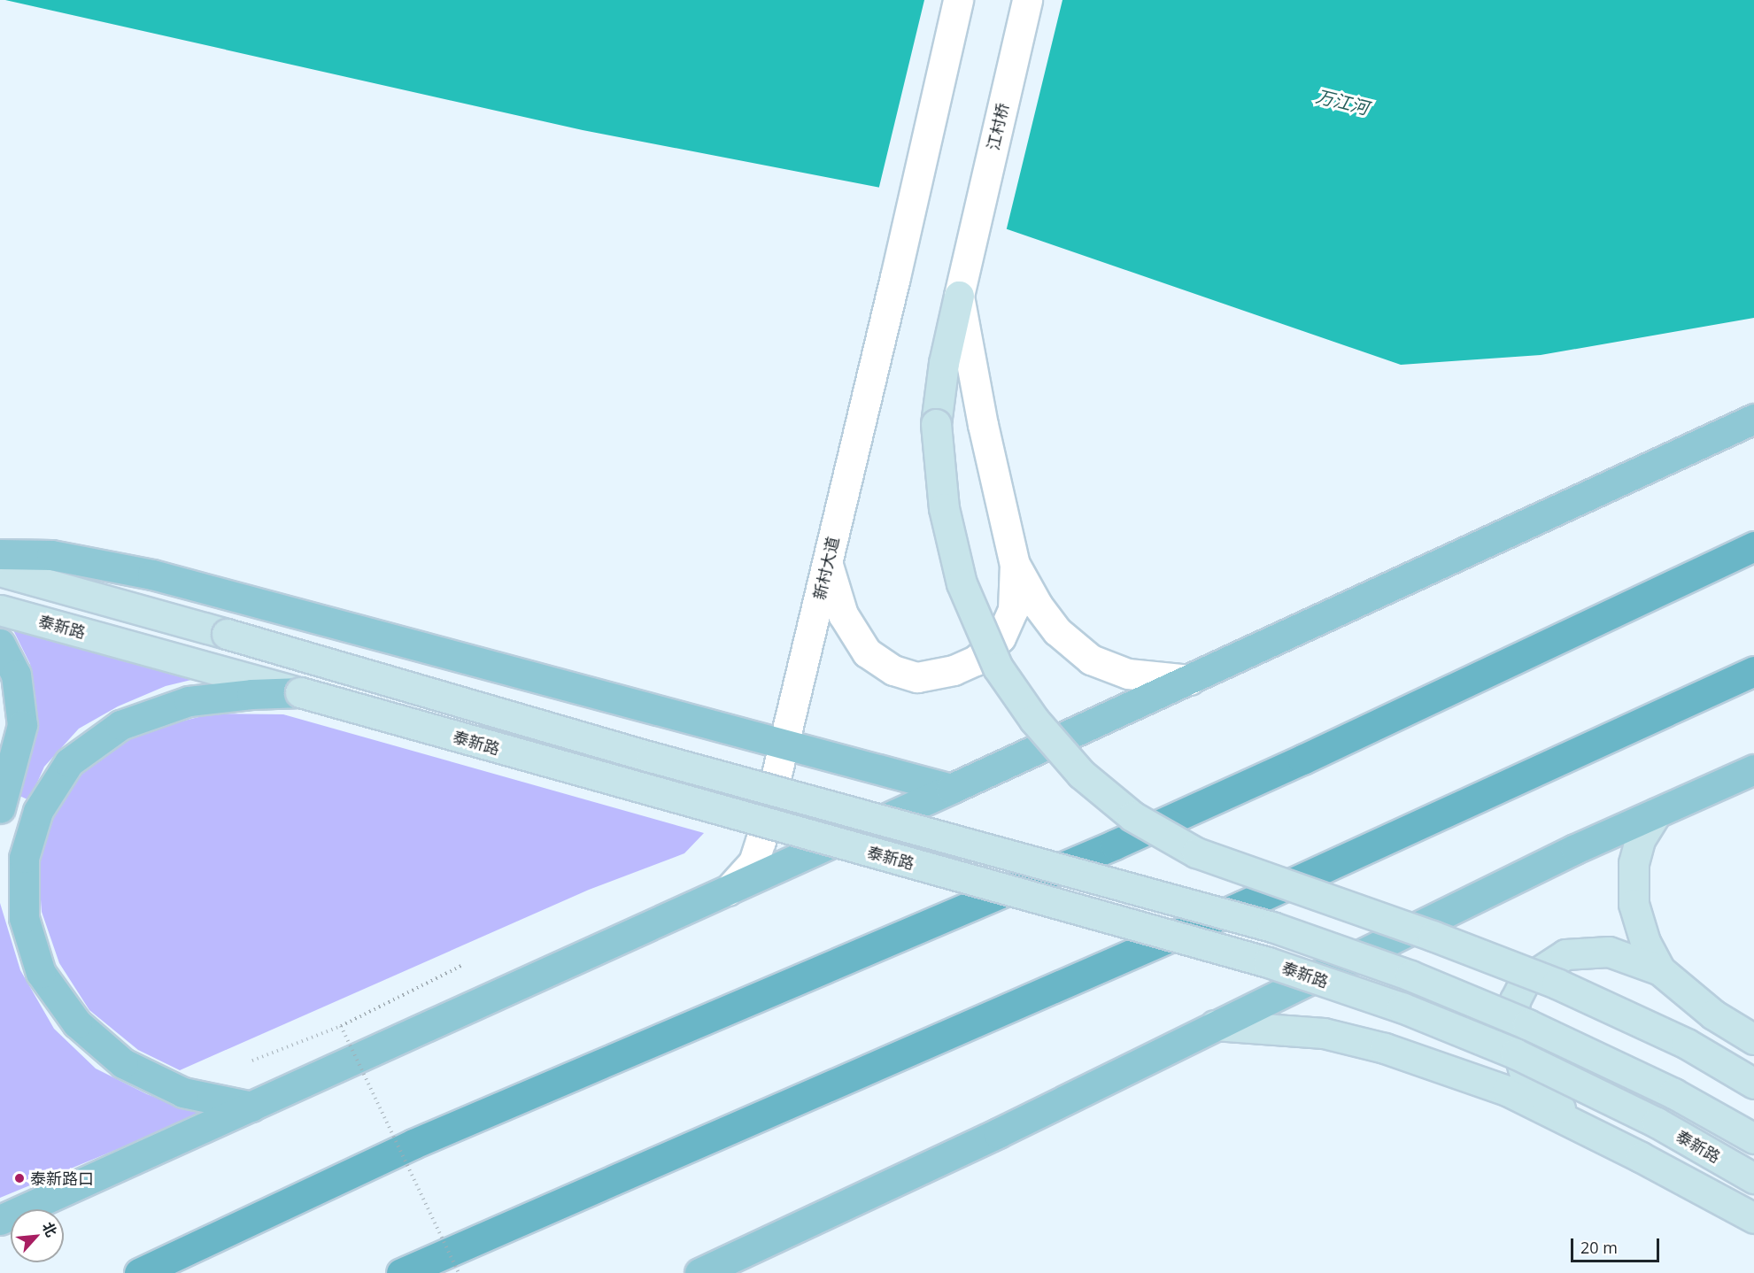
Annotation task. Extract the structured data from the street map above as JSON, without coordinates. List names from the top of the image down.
{
  "streets": {
    "main road": ["泰新路"],
    "street": ["江村桥", "新村大道"]
  },
  "water": ["万江河"],
  "places": ["泰新路口"],
  "scale_bar": "20 m",
  "north": "top right"
}
